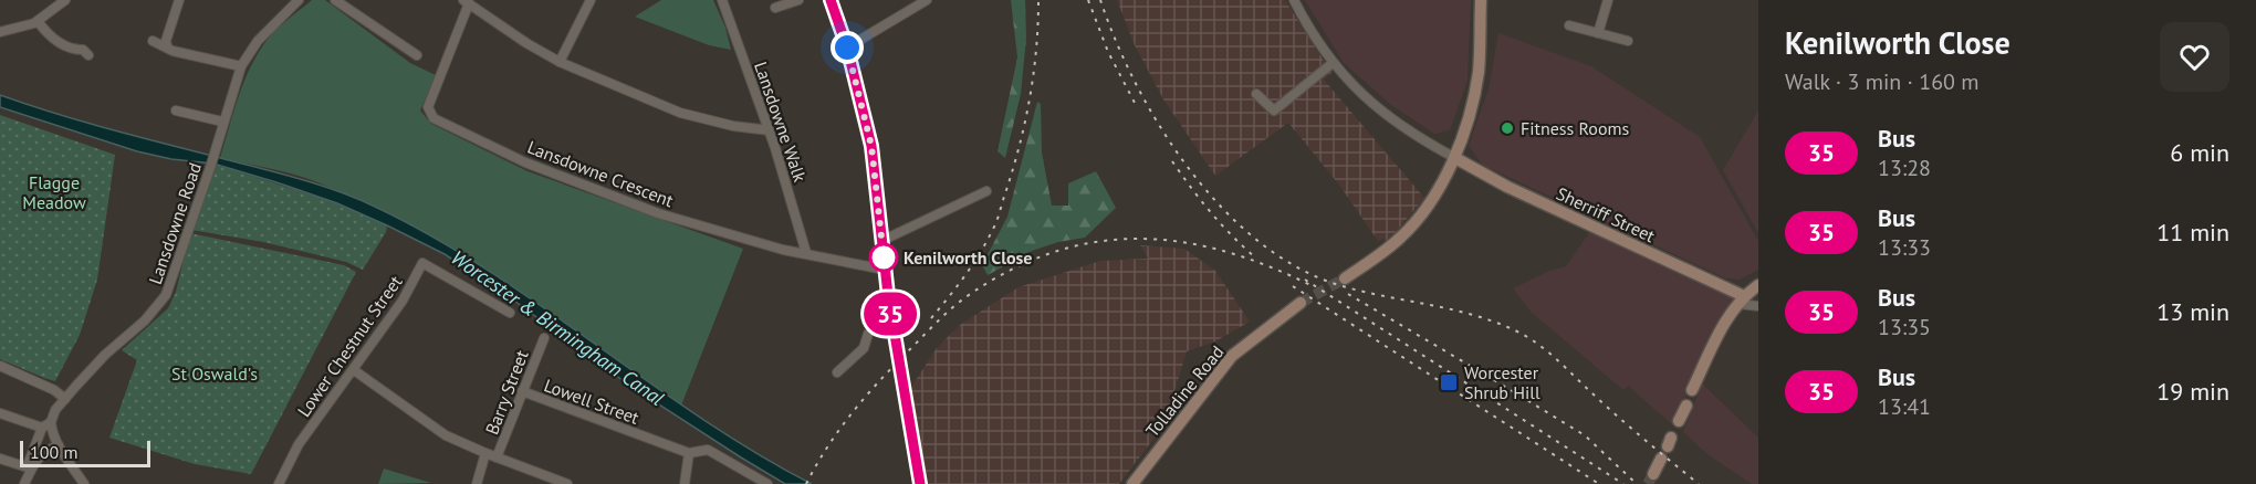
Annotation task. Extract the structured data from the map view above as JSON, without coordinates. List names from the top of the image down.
{
  "streets": {
    "main road": ["Sherriff Street", "Tolladine Road"],
    "street": [
      "Lansdowne Walk",
      "Lansdowne Crescent",
      "Lansdowne Road",
      "Lower Chestnut Street",
      "Barry Street",
      "Lowell Street"
    ]
  },
  "crossings": [
    ["Lansdowne Walk", "Lansdowne Crescent"],
    ["Barry Street", "Lowell Street"]
  ],
  "water": ["Worcester & Birmingham Canal"],
  "parks": ["Flagge Meadow", "St Oswald's"],
  "places": {
    "other": ["Fitness Rooms", "Kenilworth Close"],
    "transit": ["Worcester Shrub Hill"]
  },
  "lines": ["bus line 35"],
  "scale_bar": "100 m",
  "page": {
    "on_map": "35",
    "heading": ["Kenilworth Close", "Walk · 3 min · 160 m"],
    "list": [
      {
        "mark": "35",
        "name": "Bus",
        "note": "13:28",
        "value": "6 min"
      },
      {
        "mark": "35",
        "name": "Bus",
        "note": "13:33",
        "value": "11 min"
      },
      {
        "mark": "35",
        "name": "Bus",
        "note": "13:35",
        "value": "13 min"
      },
      {
        "mark": "35",
        "name": "Bus",
        "note": "13:41",
        "value": "19 min"
      }
    ],
    "scale": "100 m"
  }
}
